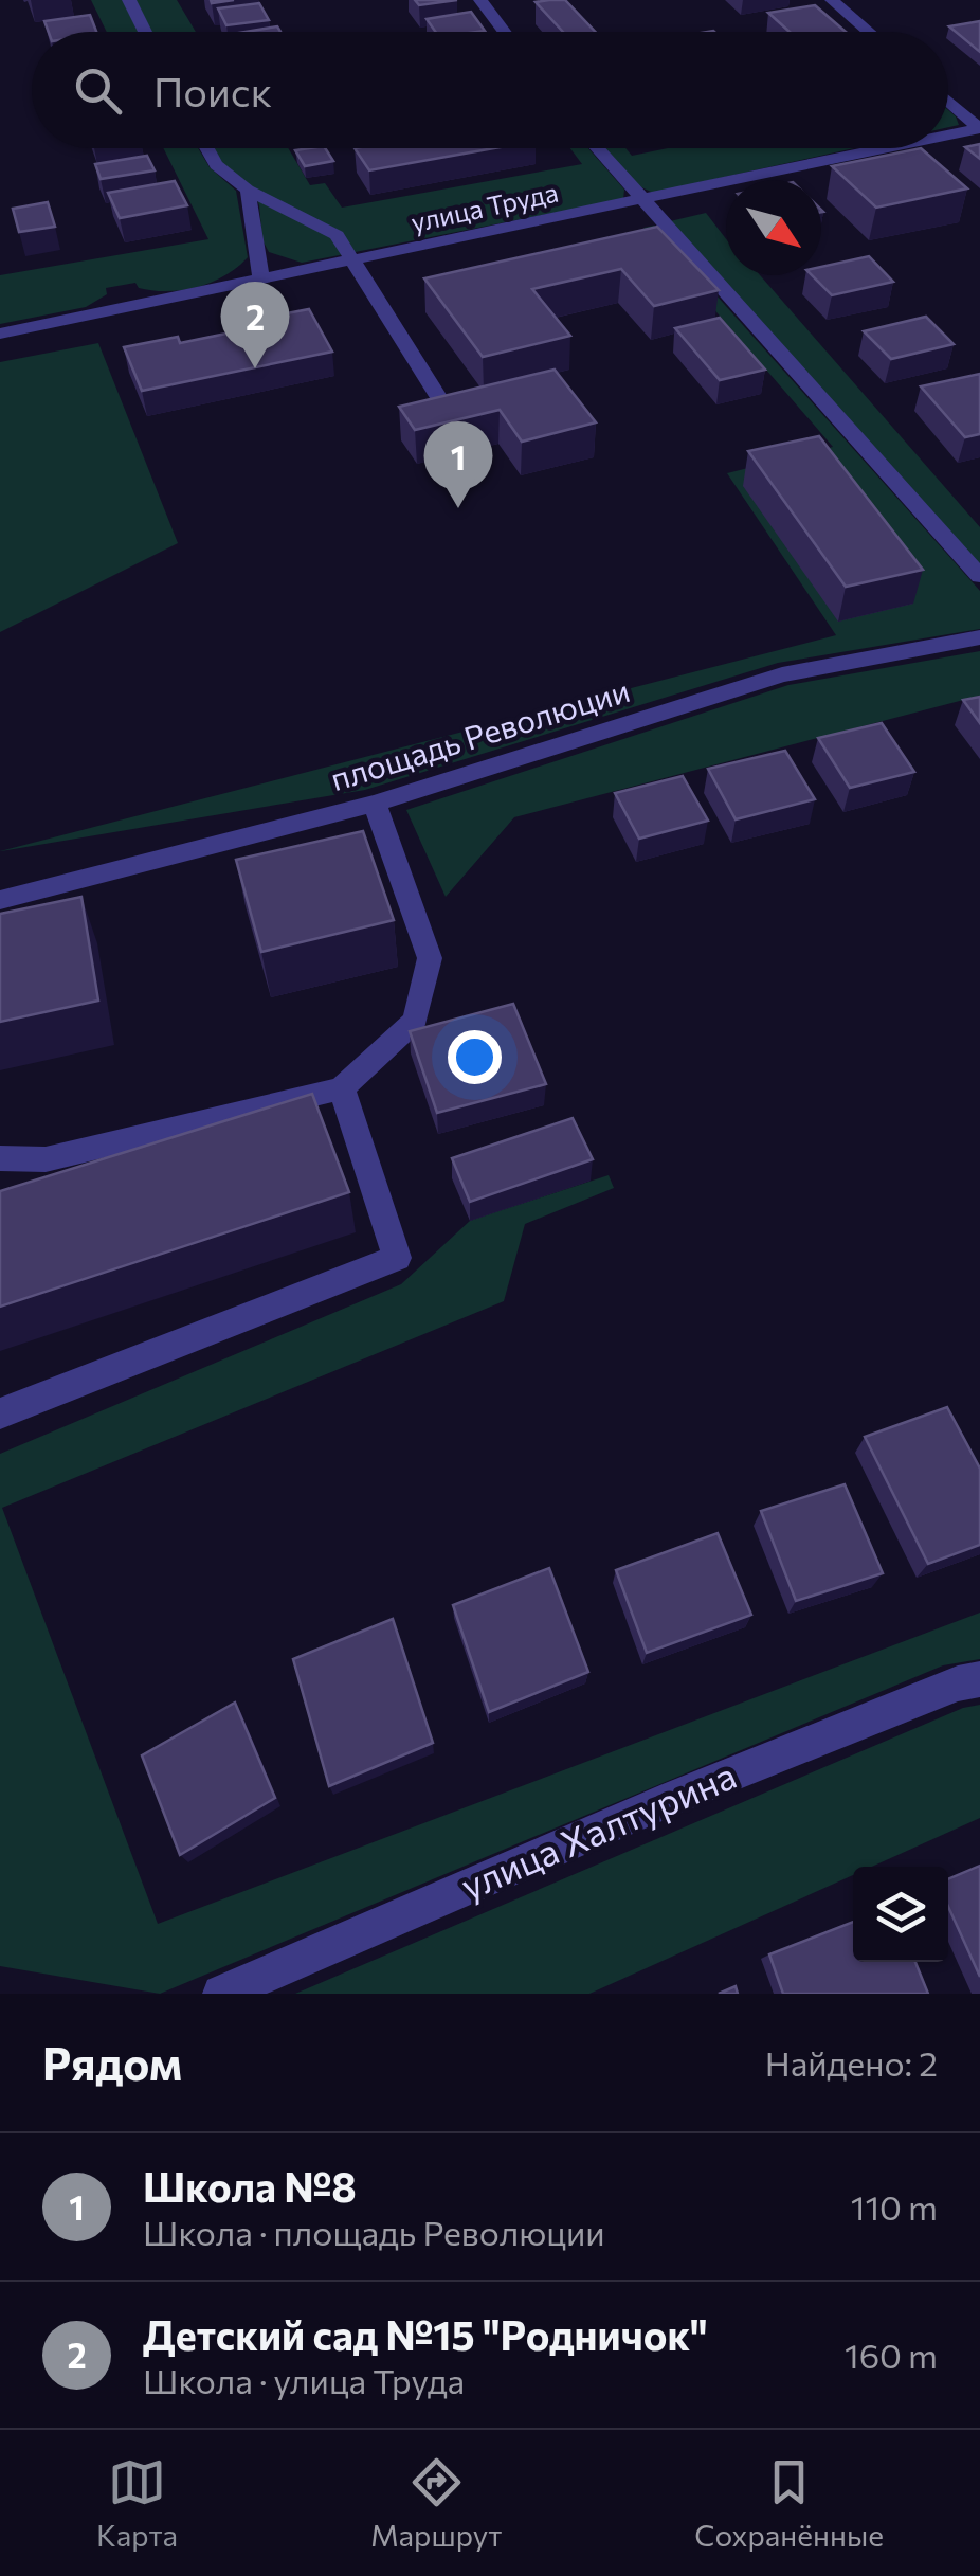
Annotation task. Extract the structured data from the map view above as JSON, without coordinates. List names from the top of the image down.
{
  "streets": {
    "street": ["улица Труда", "площадь Революции", "улица Халтурина"]
  },
  "north": "bottom right",
  "page": {
    "search": "Поиск",
    "pins": ["2", "1"],
    "heading": ["Рядом", "Найдено: 2"],
    "list": [
      {
        "mark": "1",
        "name": "Школа №8",
        "note": "Школа · площадь Революции",
        "value": "110 m"
      },
      {
        "mark": "2",
        "name": "Детский сад №15 \"Родничок\"",
        "note": "Школа · улица Труда",
        "value": "160 m"
      }
    ],
    "nav": ["Карта", "Маршрут", "Сохранённые"]
  }
}
